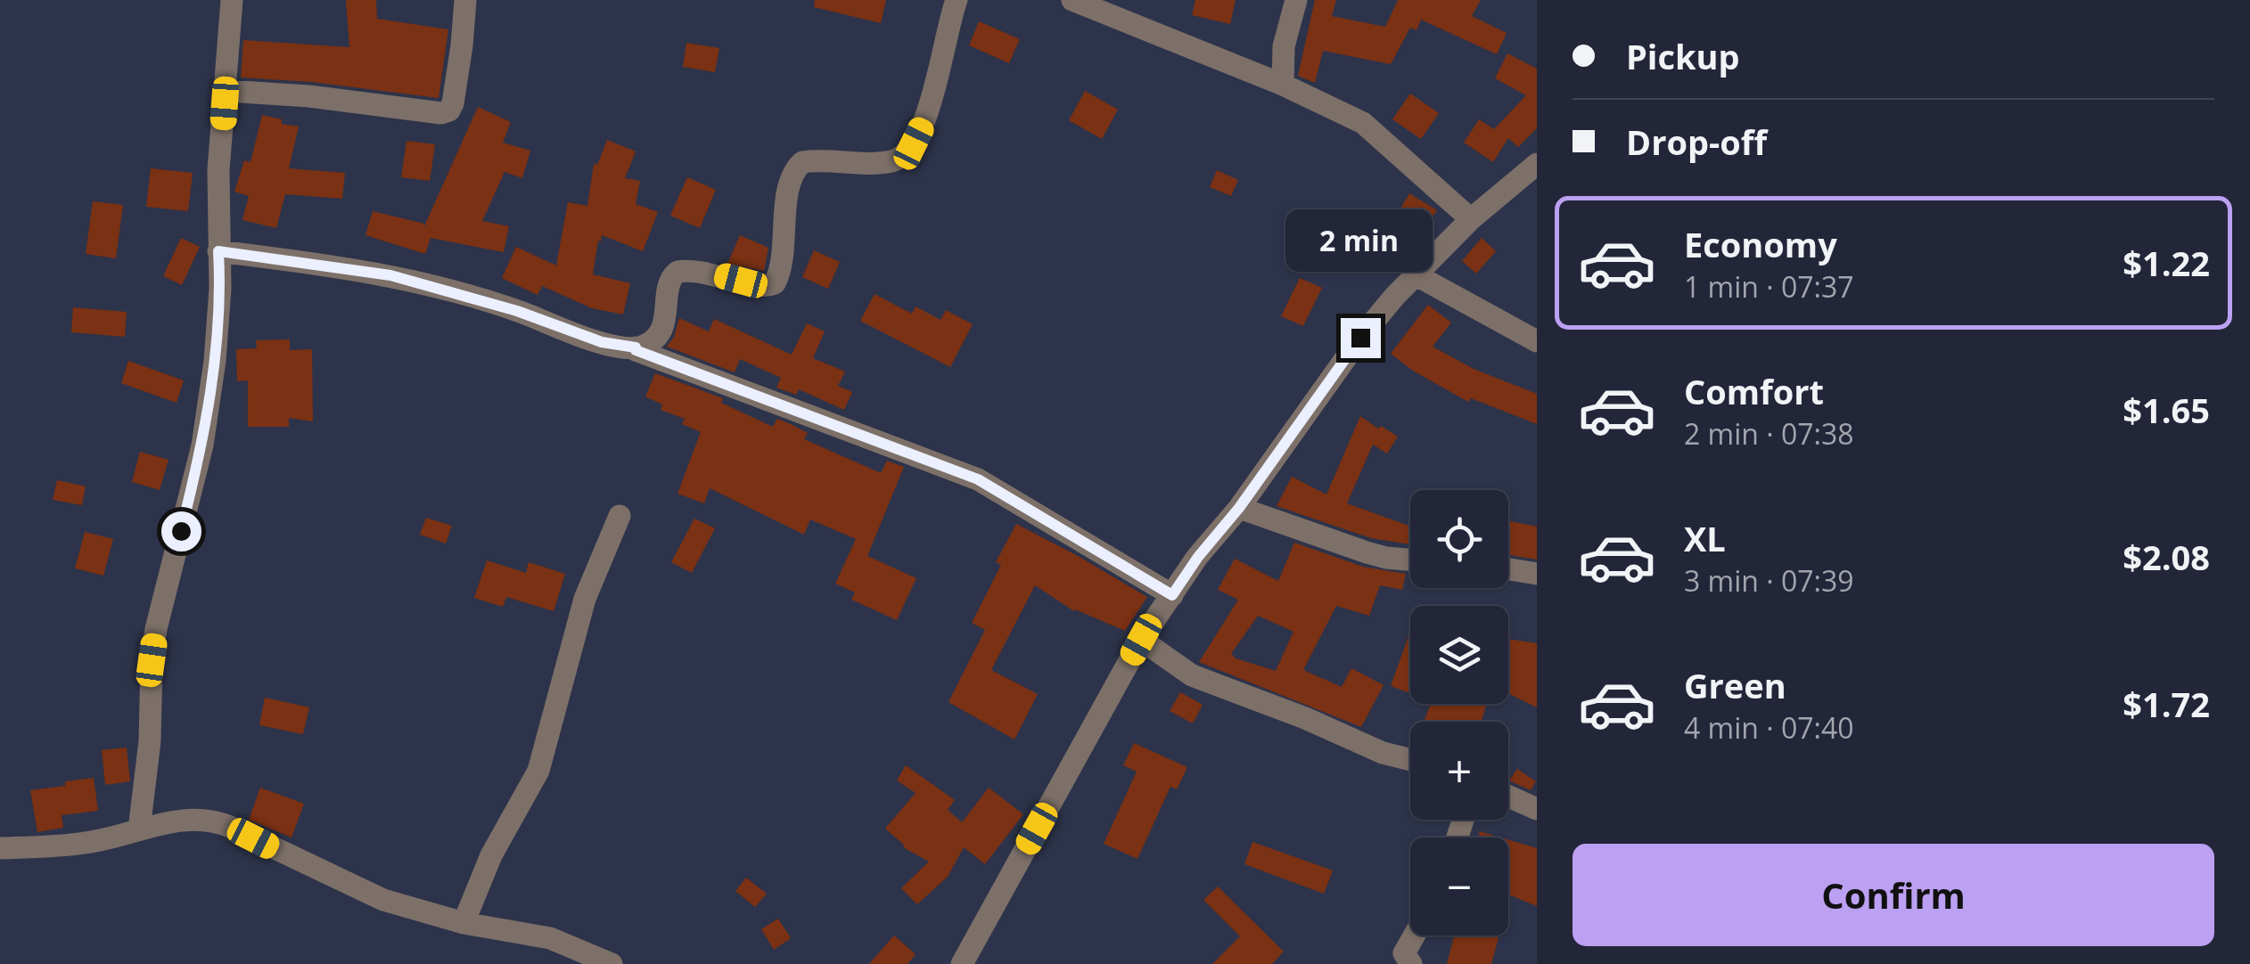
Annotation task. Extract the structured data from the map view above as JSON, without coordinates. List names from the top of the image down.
{
  "page": {
    "banner": ["Pickup", "Drop-off"],
    "list": [
      {
        "name": "Economy",
        "note": "1 min · 07:37",
        "value": "$1.22"
      },
      {
        "name": "Comfort",
        "note": "2 min · 07:38",
        "value": "$1.65"
      },
      {
        "name": "XL",
        "note": "3 min · 07:39",
        "value": "$2.08"
      },
      {
        "name": "Green",
        "note": "4 min · 07:40",
        "value": "$1.72"
      }
    ],
    "bubble": "2 min",
    "map_buttons": ["+", "−"],
    "buttons": "Confirm"
  }
}
